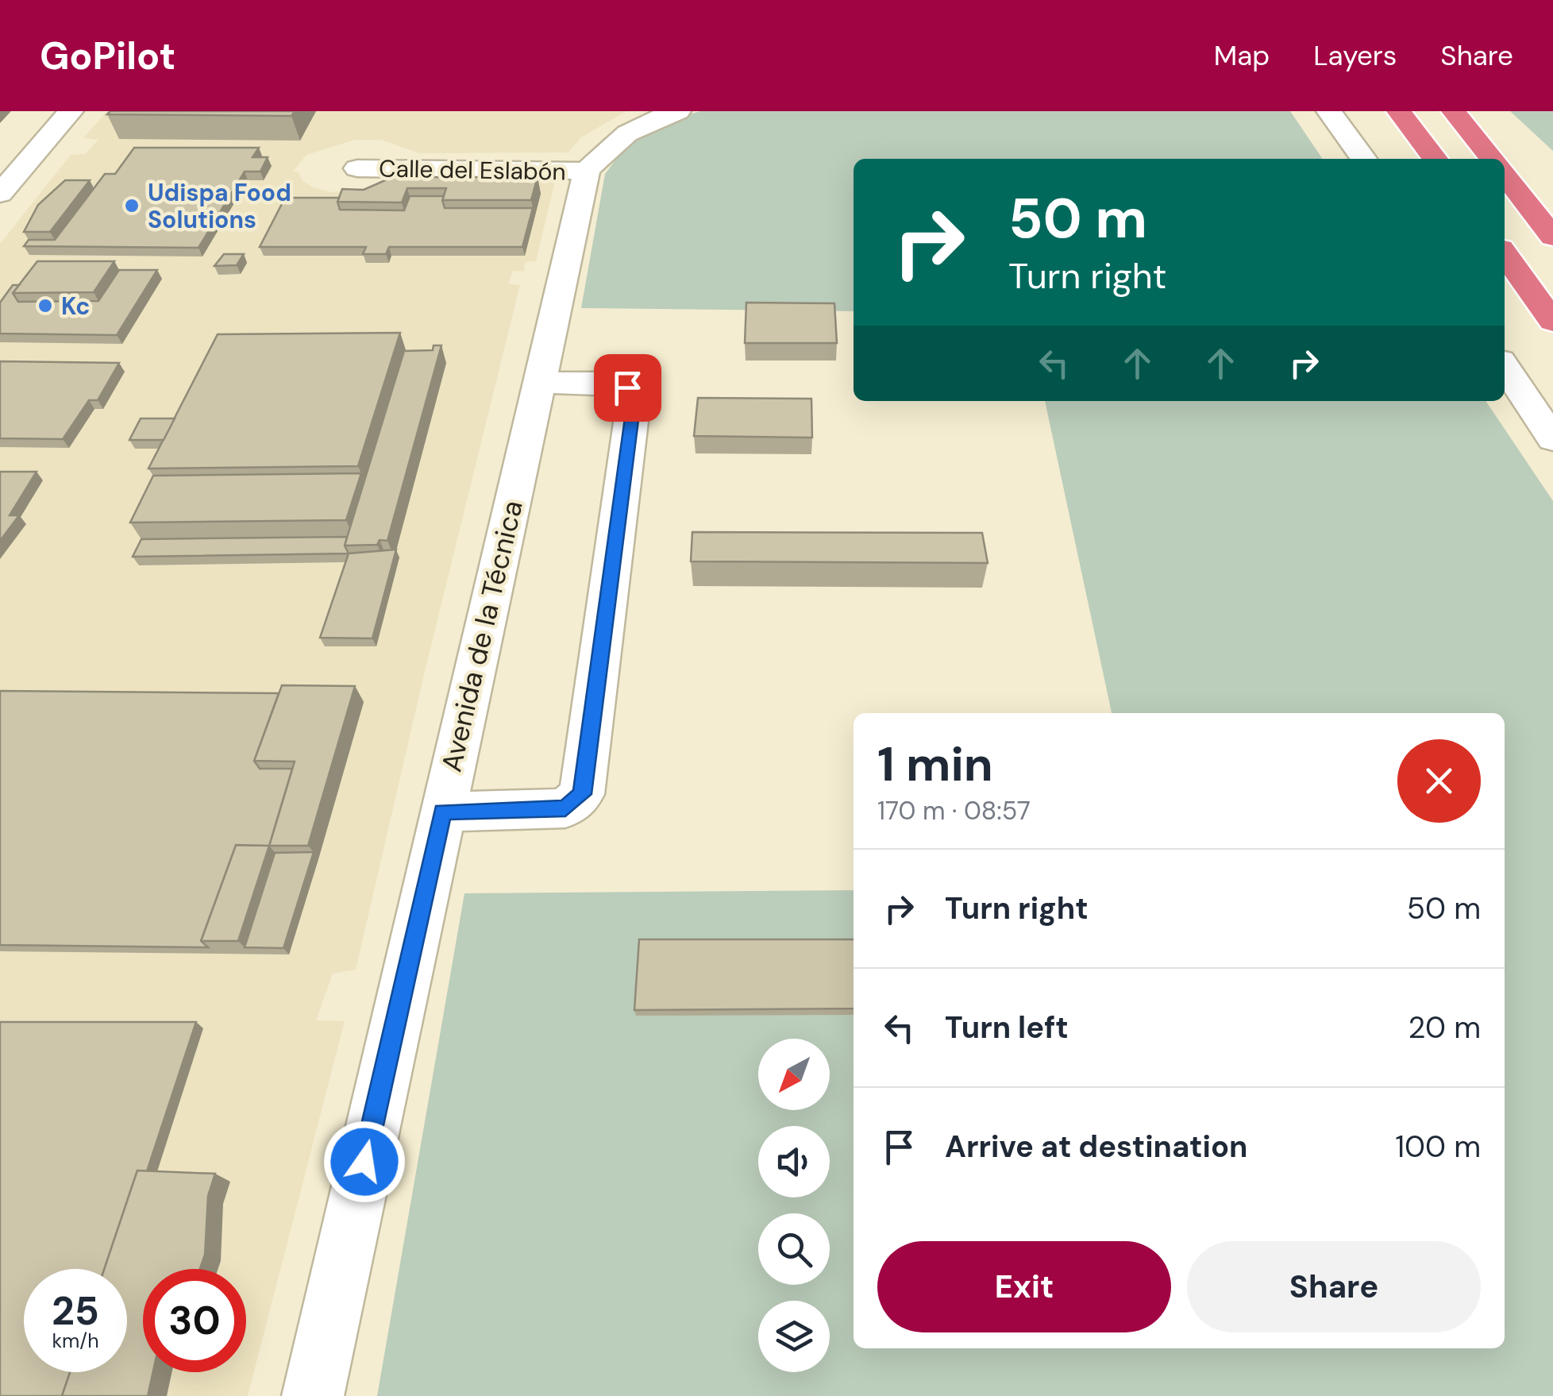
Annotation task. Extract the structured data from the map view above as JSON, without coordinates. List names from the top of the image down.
{
  "streets": {
    "street": ["Calle del Eslabón", "Avenida de la Técnica"]
  },
  "crossings": [
    ["Calle del Eslabón", "Avenida de la Técnica"]
  ],
  "places": ["Udispa Food Solutions", "Kc"],
  "north": "bottom left",
  "page": {
    "header": "GoPilot",
    "nav": ["Map", "Layers", "Share"],
    "turn": ["50 m", "Turn right"],
    "heading": ["1 min", "170 m · 08:57"],
    "list": [
      {
        "name": "Turn right",
        "value": "50 m"
      },
      {
        "name": "Turn left",
        "value": "20 m"
      },
      {
        "name": "Arrive at destination",
        "value": "100 m"
      }
    ],
    "buttons": ["Exit", "Share"],
    "speed": "25 km/h",
    "limit": "30"
  }
}
